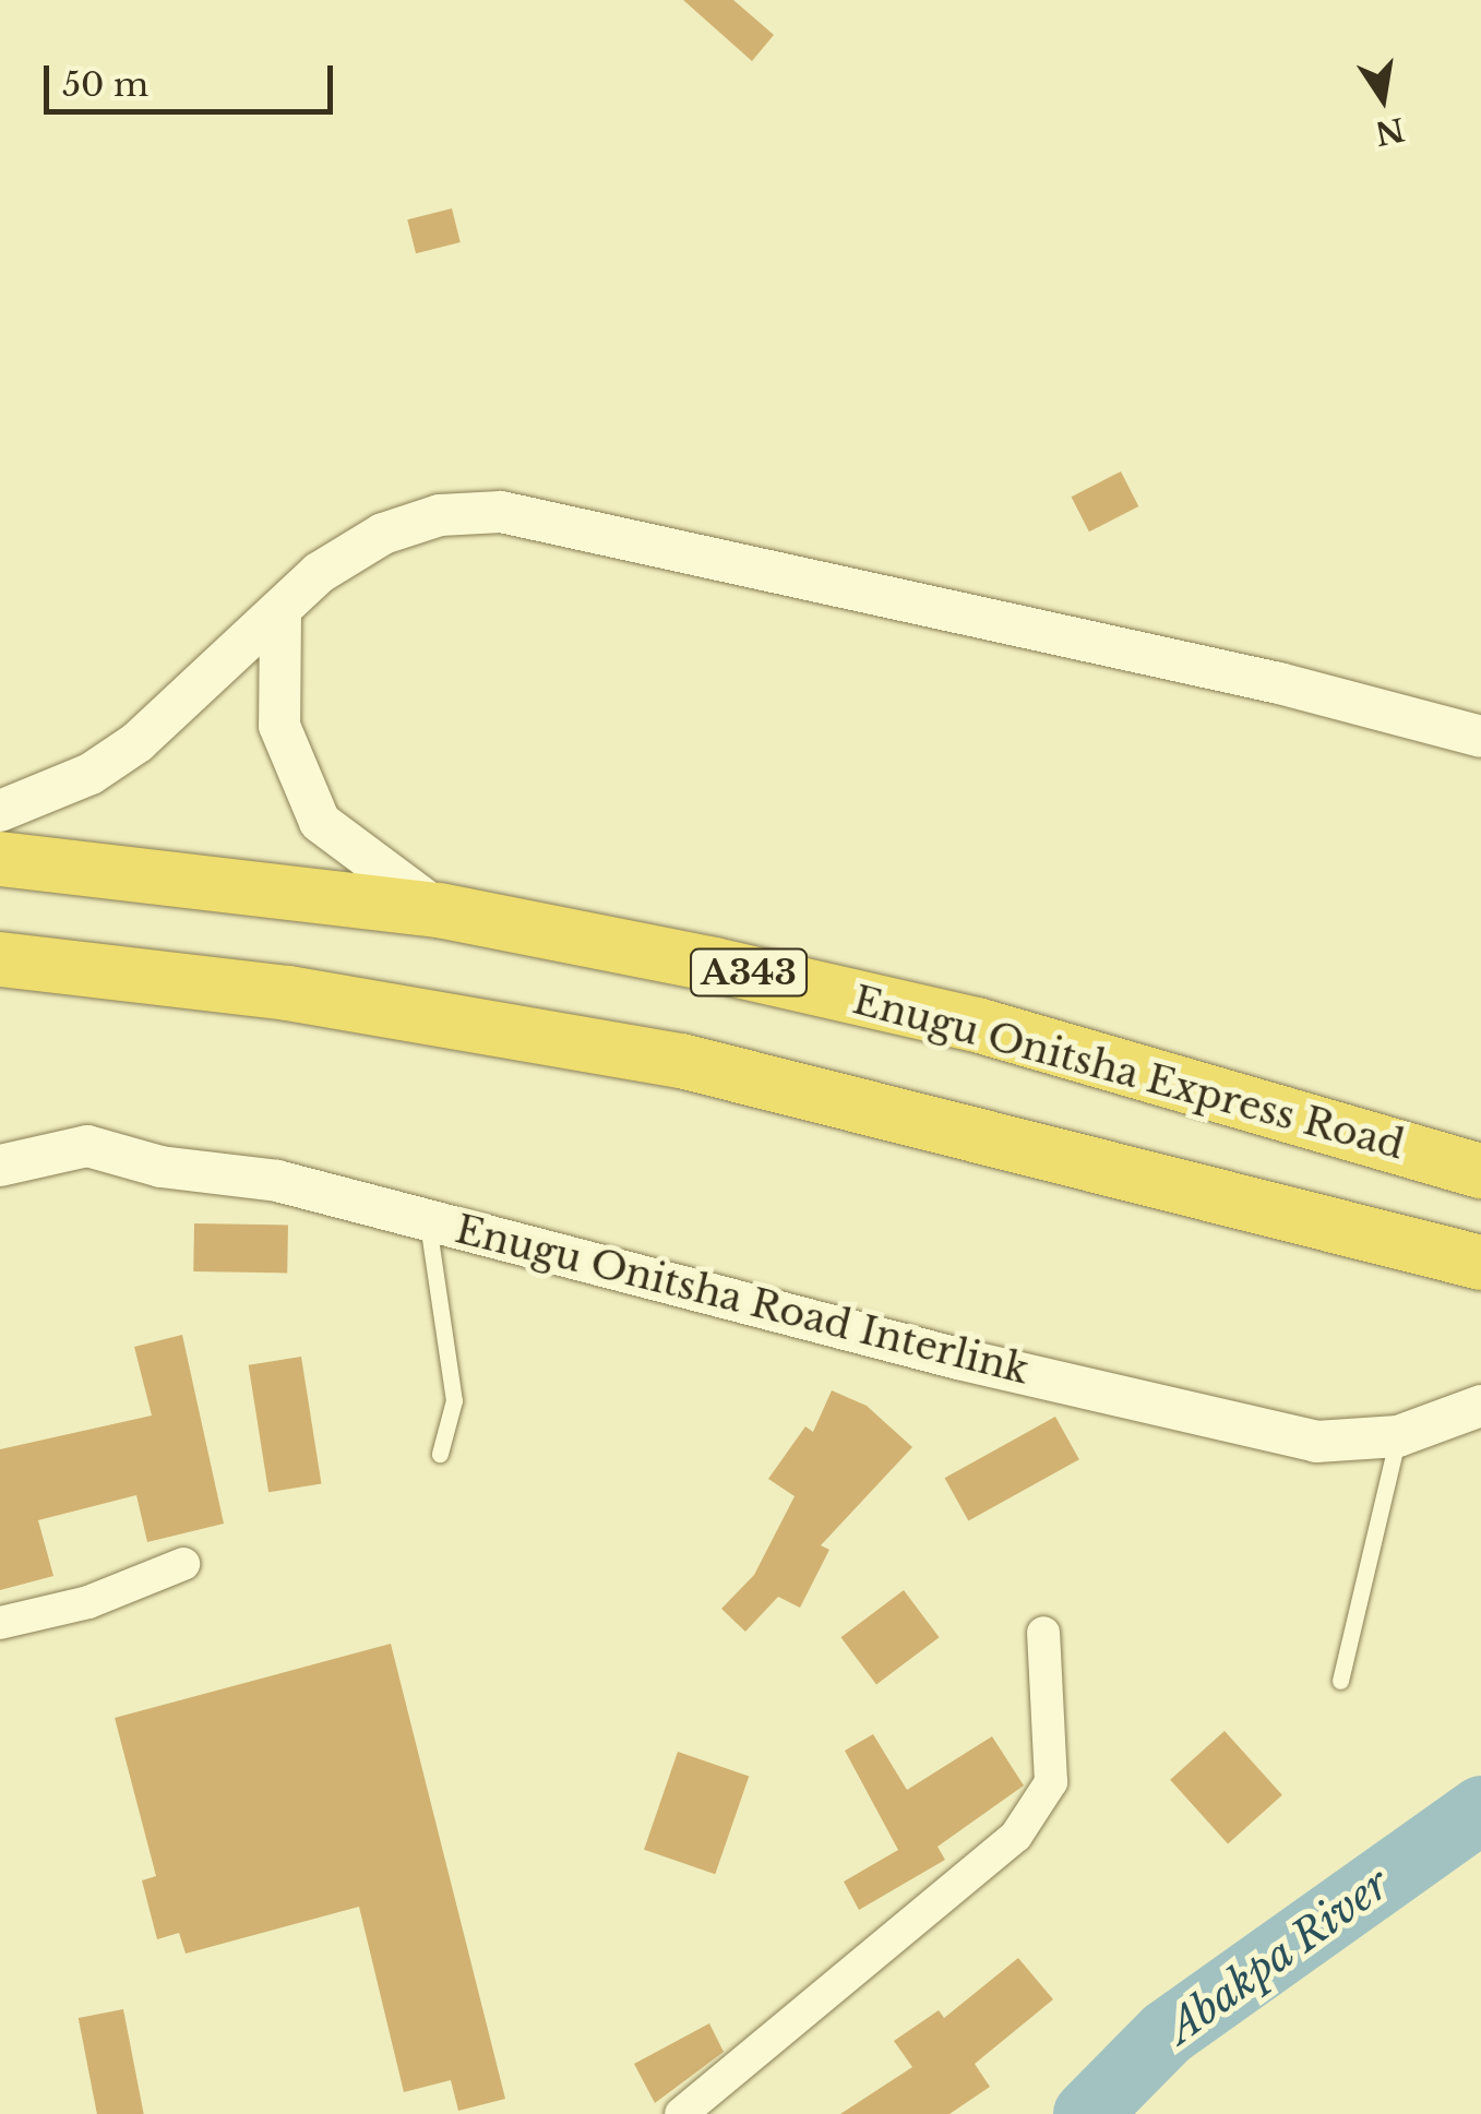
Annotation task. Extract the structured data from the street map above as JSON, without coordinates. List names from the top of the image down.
{
  "streets": {
    "highway": ["A343", "Enugu Onitsha Express Road"],
    "street": ["Enugu Onitsha Road Interlink"]
  },
  "water": ["Abakpa River"],
  "scale_bar": "50 m",
  "north": "bottom"
}
